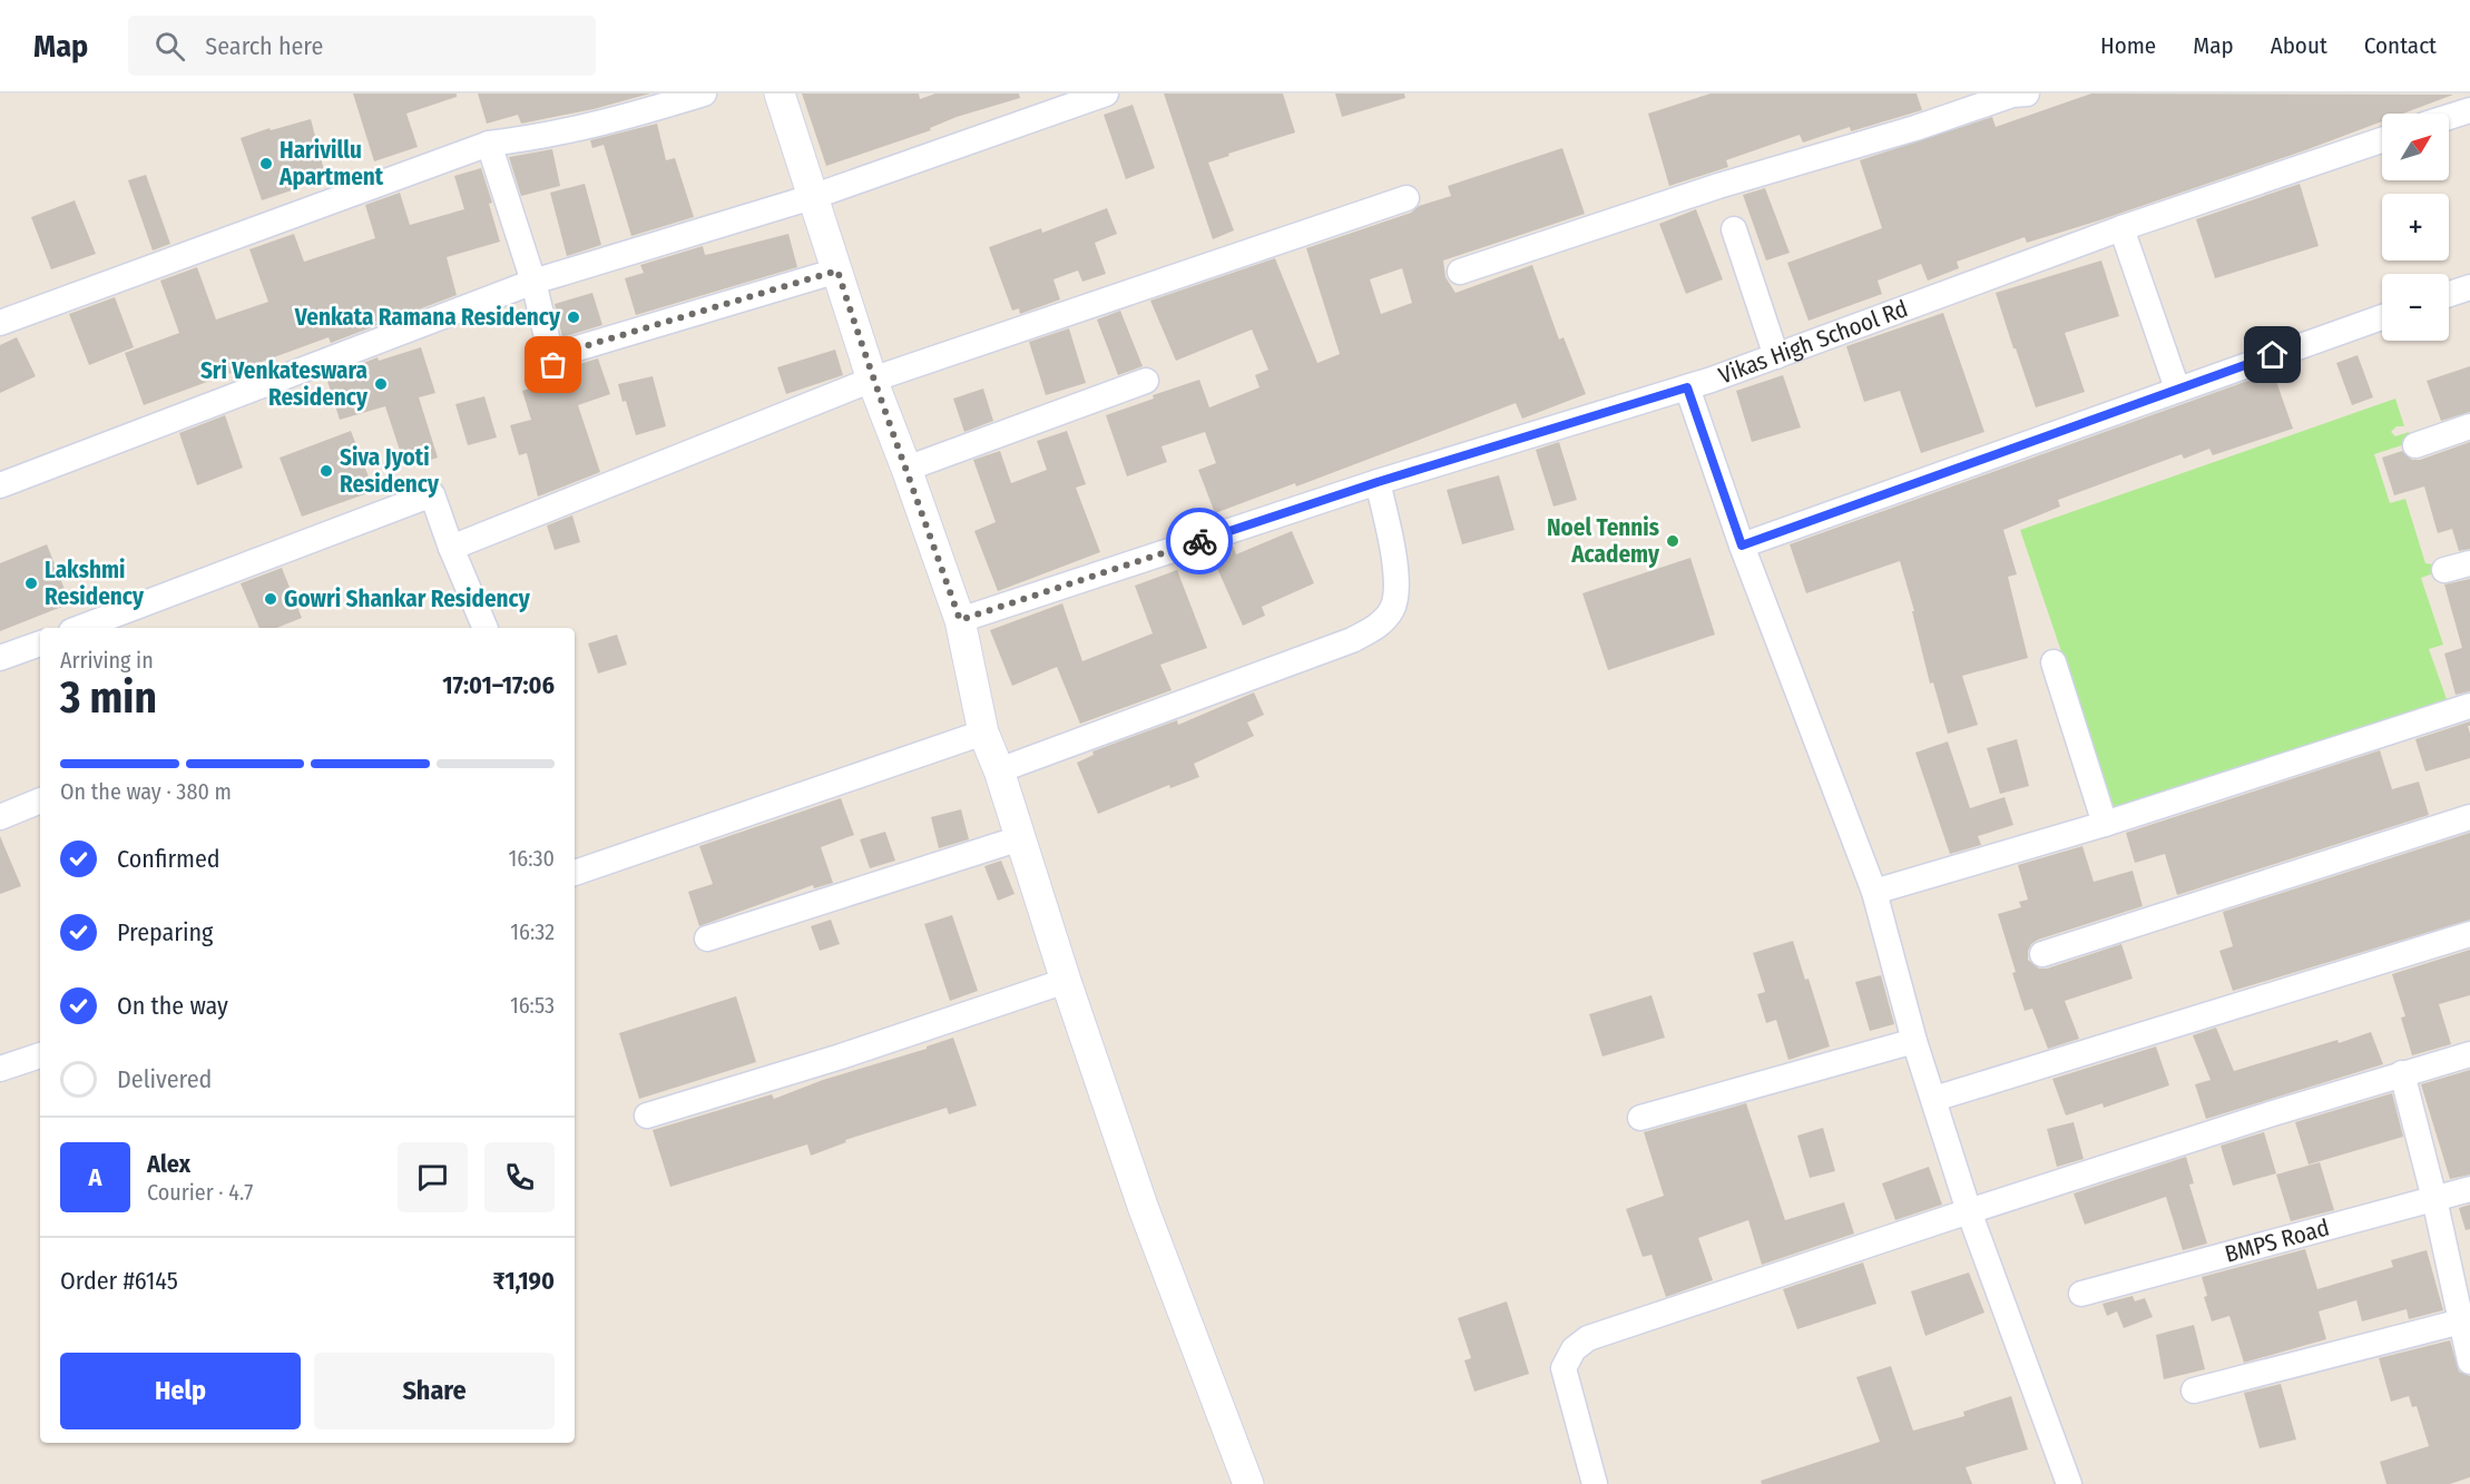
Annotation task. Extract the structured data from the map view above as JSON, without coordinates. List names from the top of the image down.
{
  "streets": {
    "street": ["Vikas High School Rd", "BMPS Road"]
  },
  "places": [
    "Harivillu Apartment",
    "Venkata Ramana Residency",
    "Sri Venkateswara Residency",
    "Siva Jyoti Residency",
    "Noel Tennis Academy",
    "Lakshmi Residency",
    "Gowri Shankar Residency"
  ],
  "north": "top right",
  "page": {
    "header": "Map",
    "search": "Search here",
    "nav": [
      "Home",
      "Map",
      "About",
      "Contact"
    ],
    "map_buttons": ["+", "−"],
    "heading": ["3 min", "Arriving in", "17:01–17:06"],
    "panel": [
      "Alex",
      "Courier · 4.7",
      "Order #6145",
      "₹1,190"
    ],
    "bar": "On the way · 380 m",
    "list": [
      ["Confirmed", "16:30"],
      ["Preparing", "16:32"],
      ["On the way", "16:53"],
      "Delivered"
    ],
    "round": "A",
    "buttons": ["Help", "Share"]
  }
}
